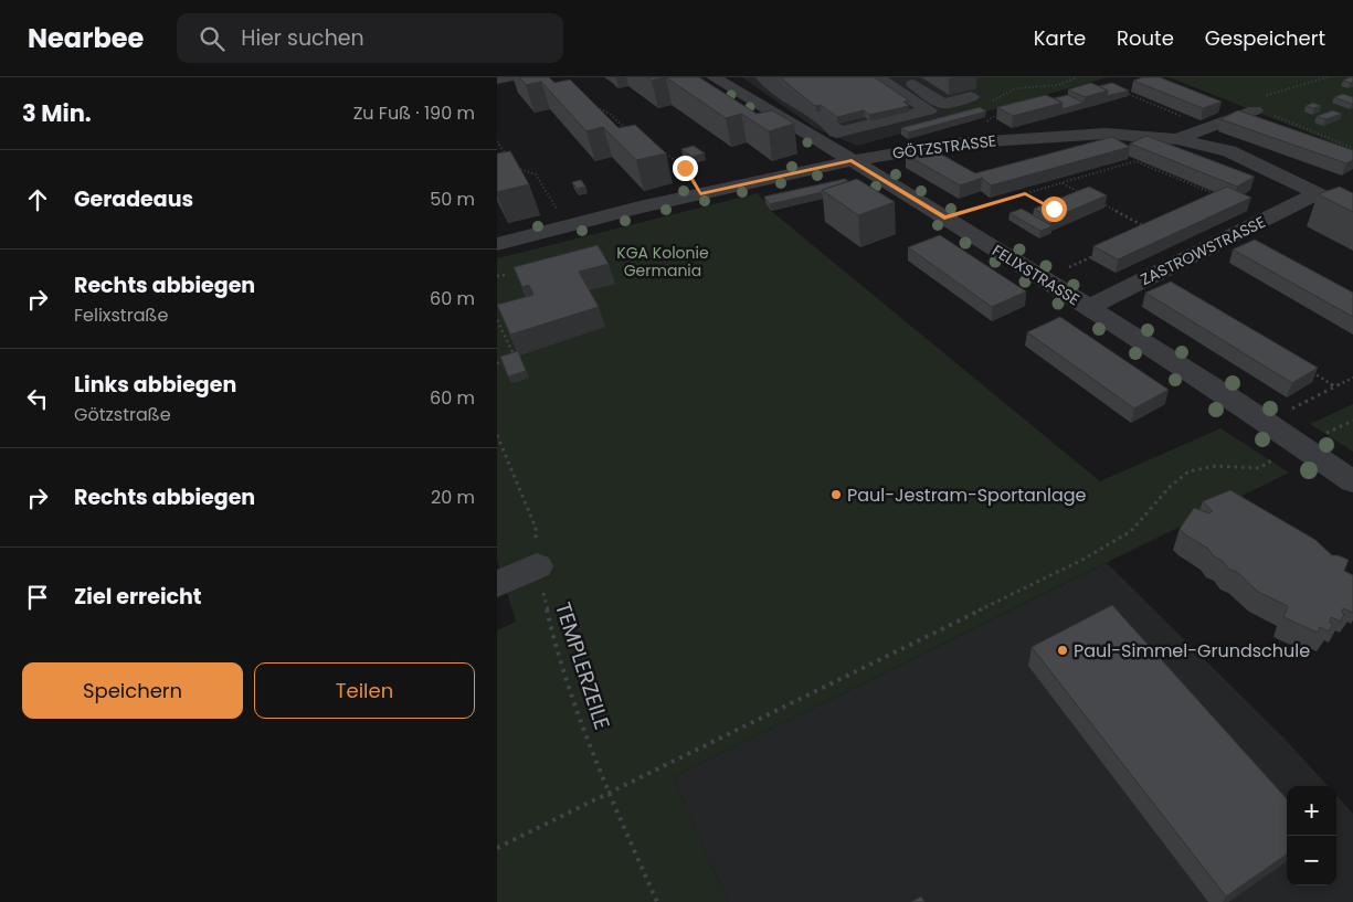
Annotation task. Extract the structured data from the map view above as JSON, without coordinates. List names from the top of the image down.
{
  "streets": {
    "street": ["GÖTZSTRASSE", "ZASTROWSTRASSE", "FELIXSTRASSE"],
    "path": ["TEMPLERZEILE"]
  },
  "crossings": [
    ["GÖTZSTRASSE", "ZASTROWSTRASSE"],
    ["GÖTZSTRASSE", "FELIXSTRASSE"],
    ["ZASTROWSTRASSE", "FELIXSTRASSE"]
  ],
  "parks": ["KGA Kolonie Germania"],
  "places": ["Paul-Jestram-Sportanlage", "Paul-Simmel-Grundschule"],
  "page": {
    "header": "Nearbee",
    "search": "Hier suchen",
    "nav": ["Karte", "Route", "Gespeichert"],
    "heading": ["3 Min.", "Zu Fuß · 190 m"],
    "list": [
      ["Geradeaus", "50 m"],
      ["Rechts abbiegen", "Felixstraße", "60 m"],
      ["Links abbiegen", "Götzstraße", "60 m"],
      ["Rechts abbiegen", "20 m"],
      "Ziel erreicht"
    ],
    "buttons": ["Speichern", "Teilen"],
    "map_buttons": ["+", "−"]
  }
}
